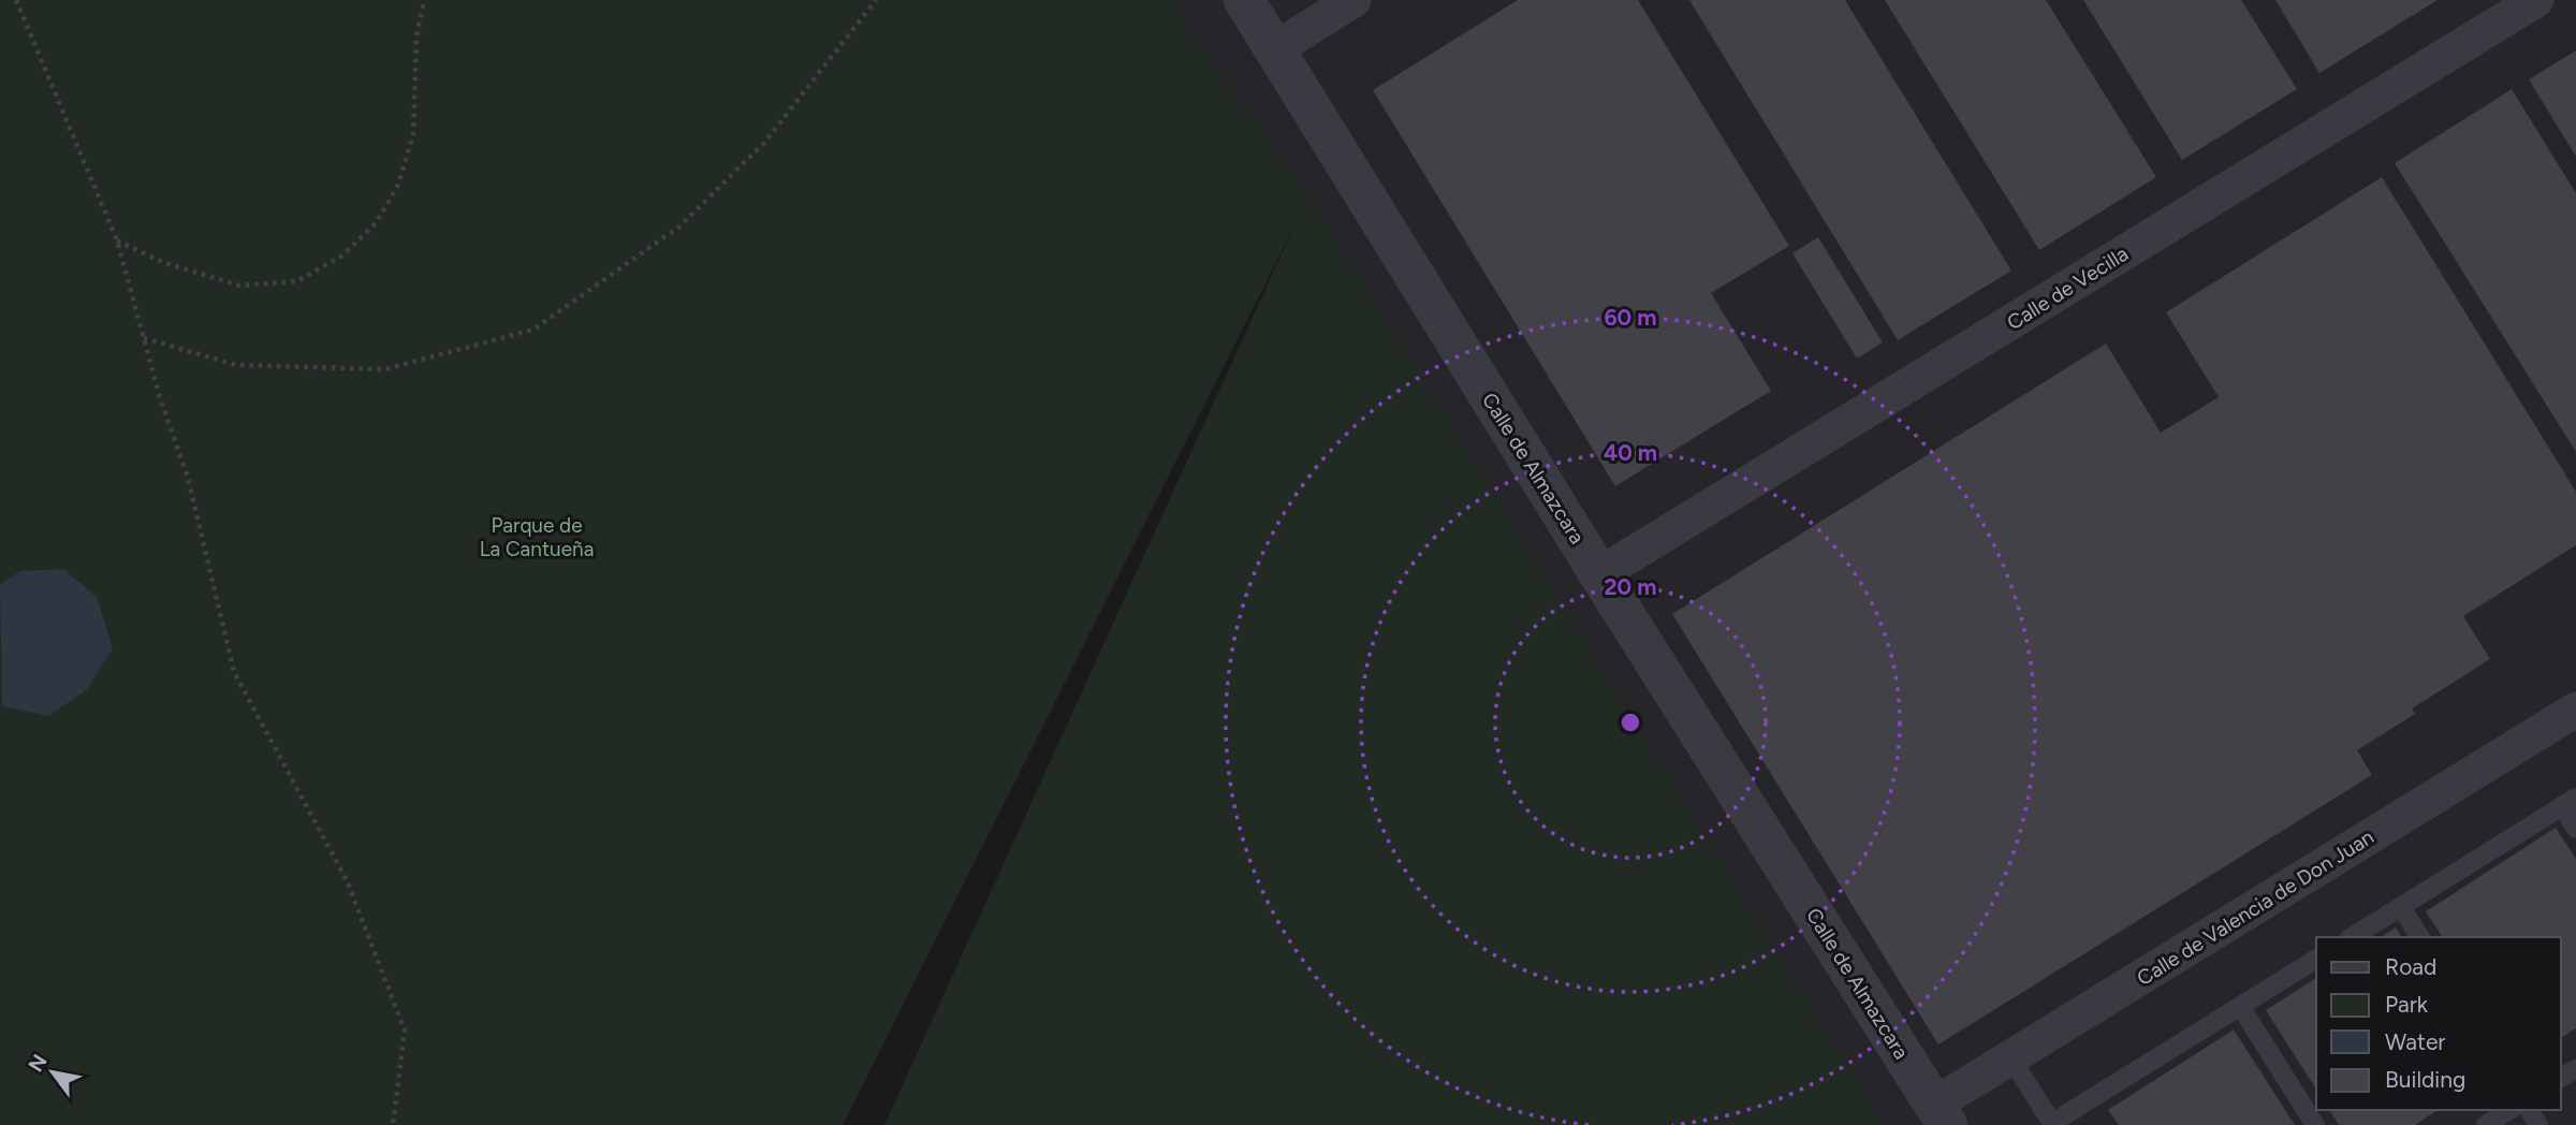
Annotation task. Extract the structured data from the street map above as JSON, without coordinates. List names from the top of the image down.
{
  "streets": {
    "street": ["Calle de Vecilla", "Calle de Almazcara", "Calle de Valencia de Don Juan"]
  },
  "crossings": [
    ["Calle de Vecilla", "Calle de Almazcara"],
    ["Calle de Almazcara", "Calle de Valencia de Don Juan"]
  ],
  "parks": ["Parque de La Cantueña"],
  "legend": [
    "Road",
    "Park",
    "Water",
    "Building"
  ],
  "north": "top left",
  "rings": ["60 m", "40 m", "20 m"]
}
